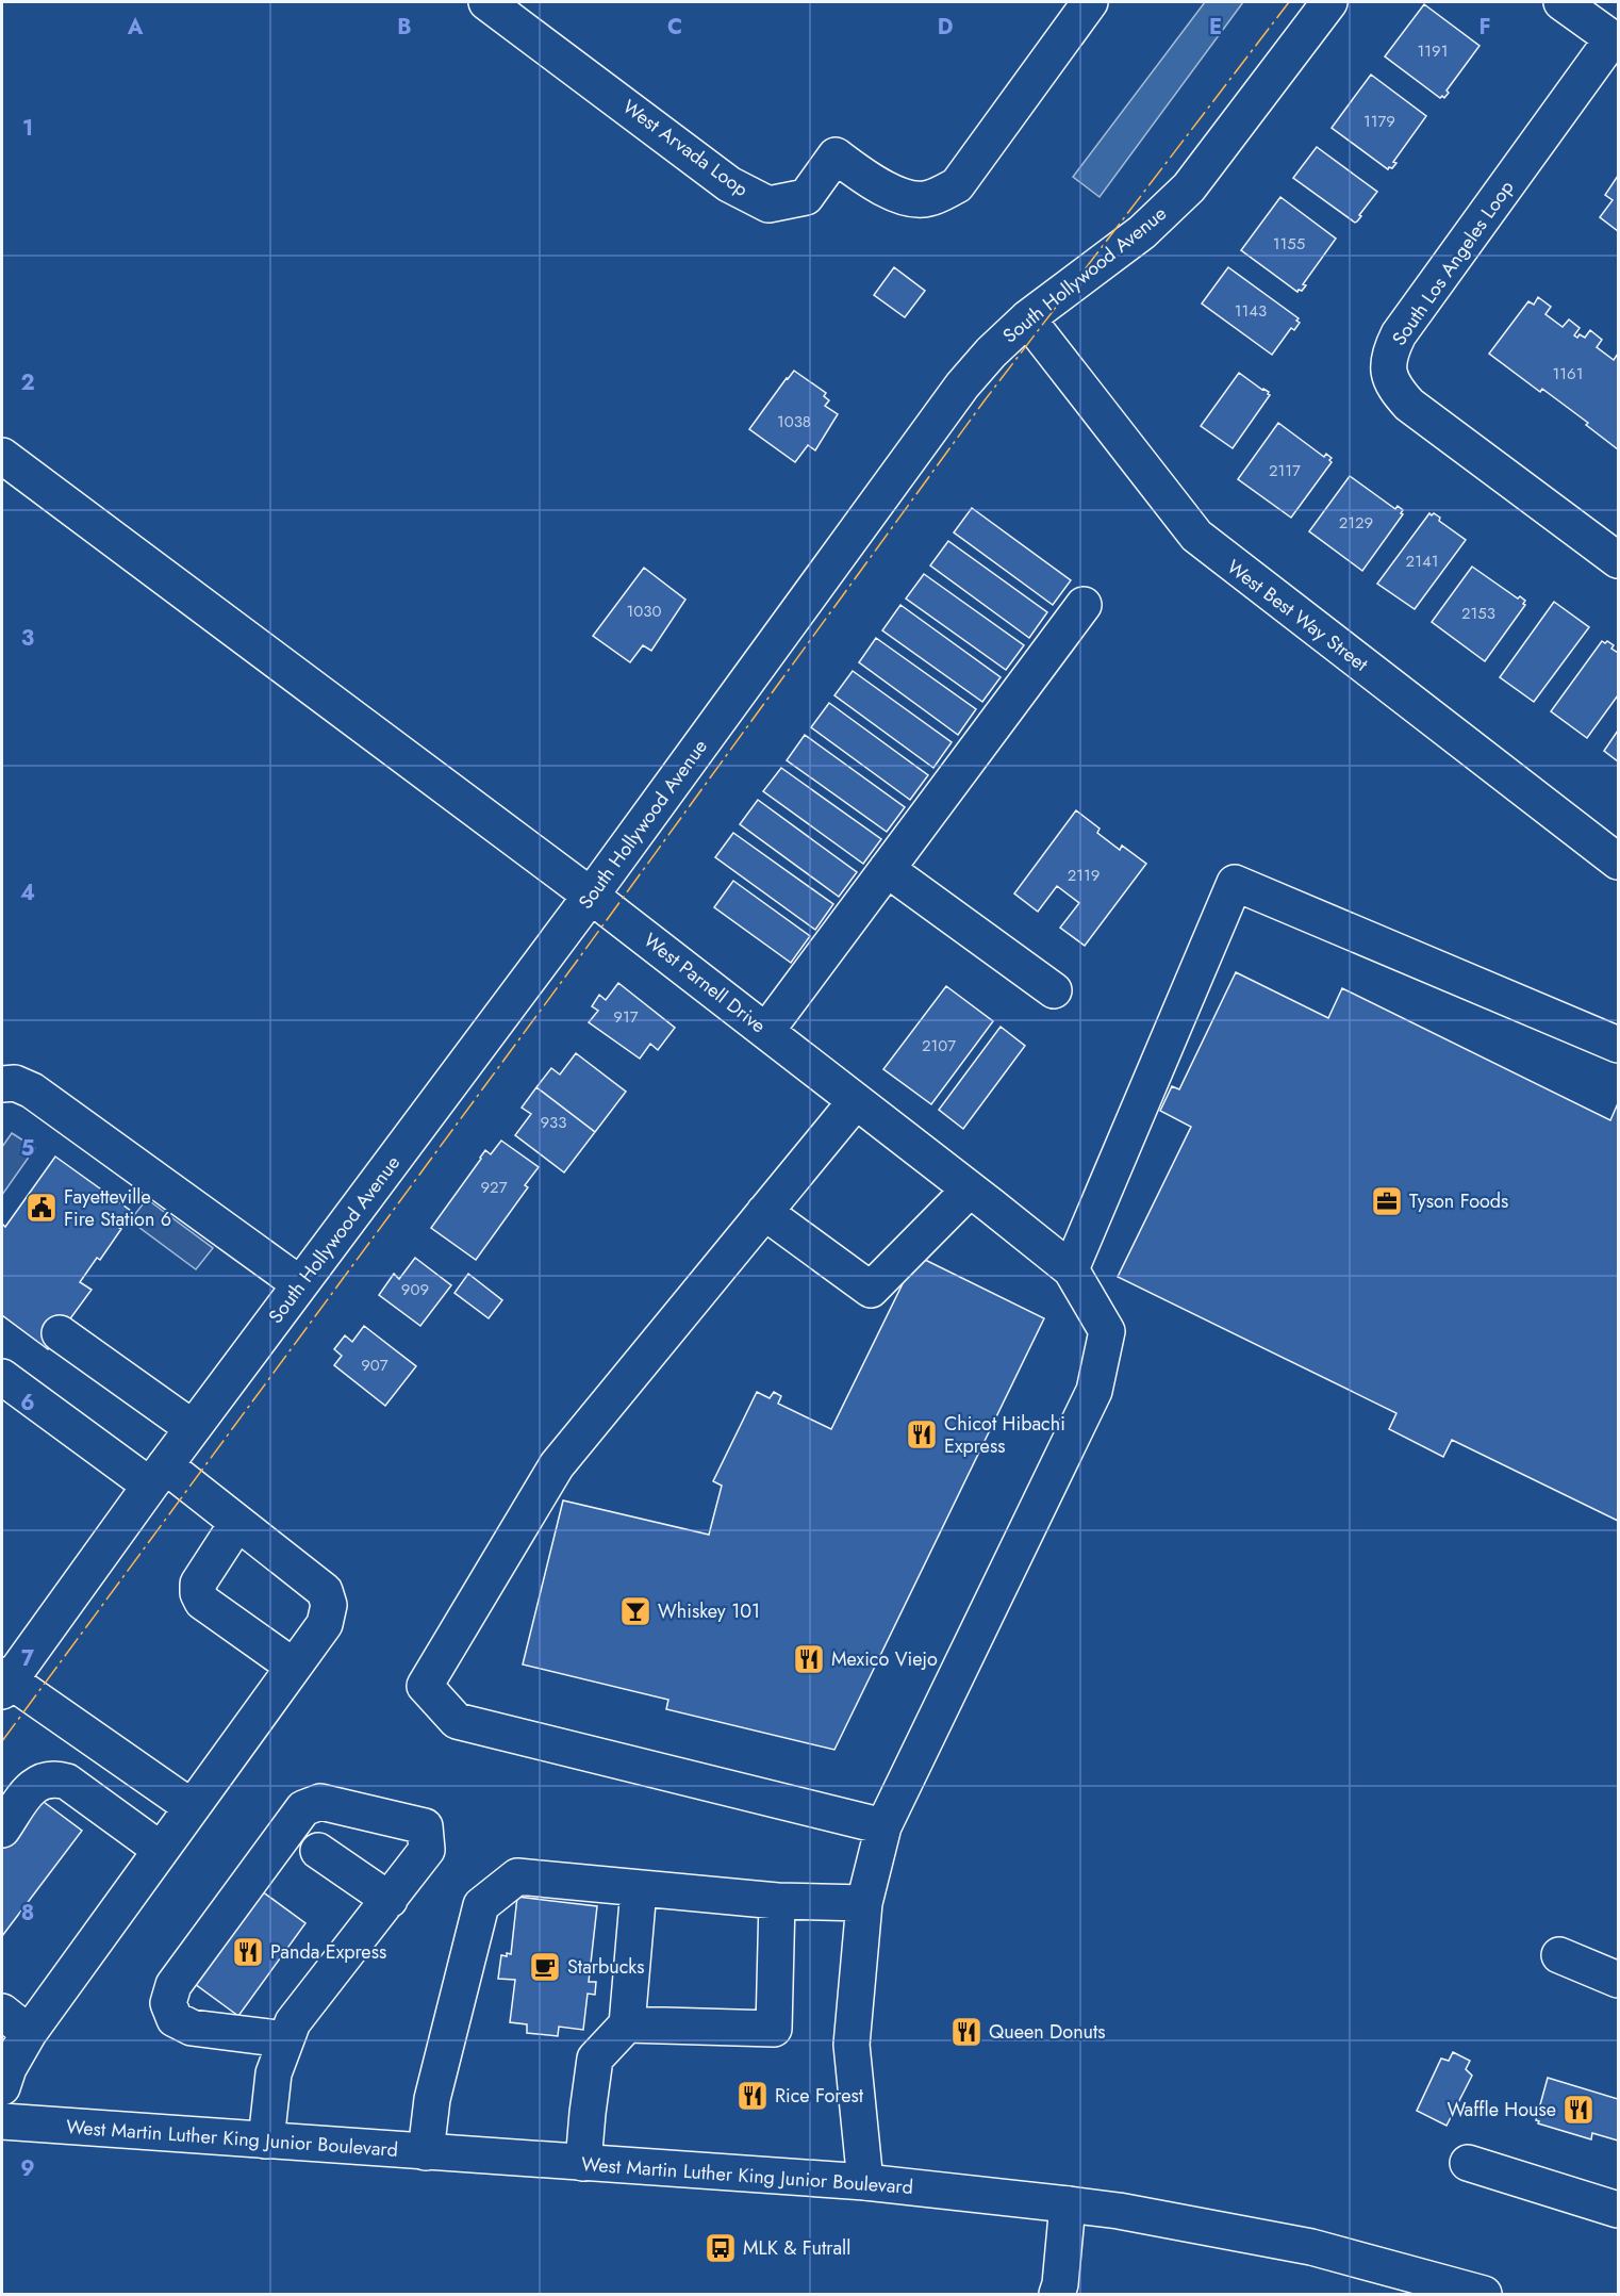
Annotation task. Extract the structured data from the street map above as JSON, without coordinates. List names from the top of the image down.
{
  "streets": {
    "street": [
      "West Arvada Loop",
      "South Los Angeles Loop",
      "South Hollywood Avenue",
      "West Best Way Street",
      "West Parnell Drive",
      "West Martin Luther King Junior Boulevard"
    ]
  },
  "crossings": [
    ["South Hollywood Avenue", "West Best Way Street"],
    ["South Hollywood Avenue", "West Parnell Drive"]
  ],
  "places": {
    "office": ["Tyson Foods"],
    "public building": ["Fayetteville Fire Station 6"],
    "restaurant": [
      "Chicot Hibachi Express",
      "Mexico Viejo",
      "Panda Express",
      "Queen Donuts",
      "Rice Forest",
      "Waffle House"
    ],
    "bar": ["Whiskey 101"],
    "cafe": ["Starbucks"],
    "bus stop": ["MLK & Futrall"]
  },
  "house_numbers": [
    "1191",
    "1179",
    "1155",
    "1143",
    "1161",
    "1038",
    "2117",
    "2129",
    "2141",
    "1030",
    "2153",
    "2119",
    "917",
    "2107",
    "933",
    "927",
    "909",
    "907"
  ],
  "grid": {
    "columns": [
      "A",
      "B",
      "C",
      "D",
      "E",
      "F"
    ],
    "rows": [
      "1",
      "2",
      "3",
      "4",
      "5",
      "6",
      "7",
      "8",
      "9"
    ]
  }
}
